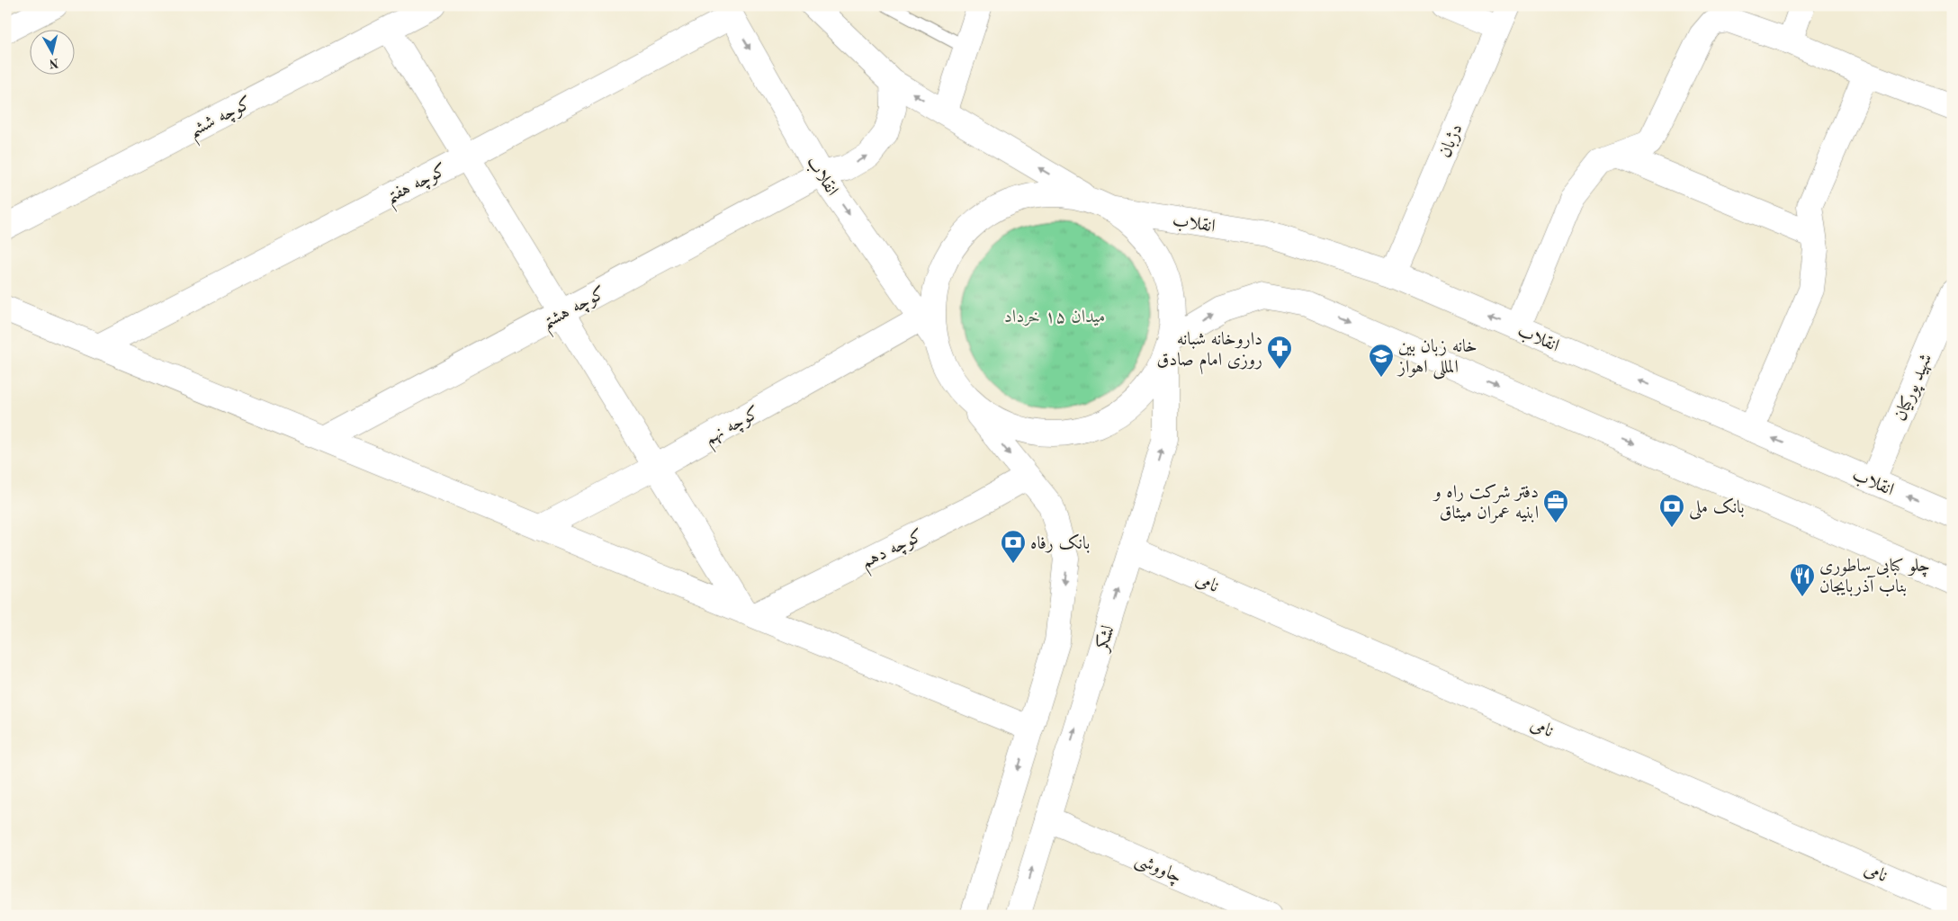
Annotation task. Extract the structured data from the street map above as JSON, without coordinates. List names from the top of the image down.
{
  "streets": {
    "street": [
      "کوچه ششم",
      "دژبان",
      "انقلاب",
      "کوچه هفتم",
      "کوچه هشتم",
      "شهید پورکیان",
      "کوچه نهم",
      "کوچه دهم",
      "نامی",
      "لشکر",
      "چاووشی"
    ]
  },
  "crossings": [
    ["دژبان", "انقلاب"],
    ["انقلاب", "کوچه هفتم"],
    ["انقلاب", "کوچه هشتم"],
    ["انقلاب", "شهید پورکیان"],
    ["انقلاب", "کوچه نهم"],
    ["انقلاب", "لشکر"],
    ["نامی", "لشکر"],
    ["لشکر", "چاووشی"]
  ],
  "parks": ["میدان ۱۵ خرداد"],
  "places": {
    "pharmacy": ["داروخانه شبانه روزی امام صادق"],
    "school or university": ["خانه زبان بین المللی اهواز"],
    "office": ["دفتر شرکت راه و ابنیه عمران میثاق"],
    "bank": ["بانک ملی", "بانک رفاه"],
    "restaurant": ["چلو کبابی ساطوری بناب آذربایجان"]
  },
  "north": "bottom"
}
